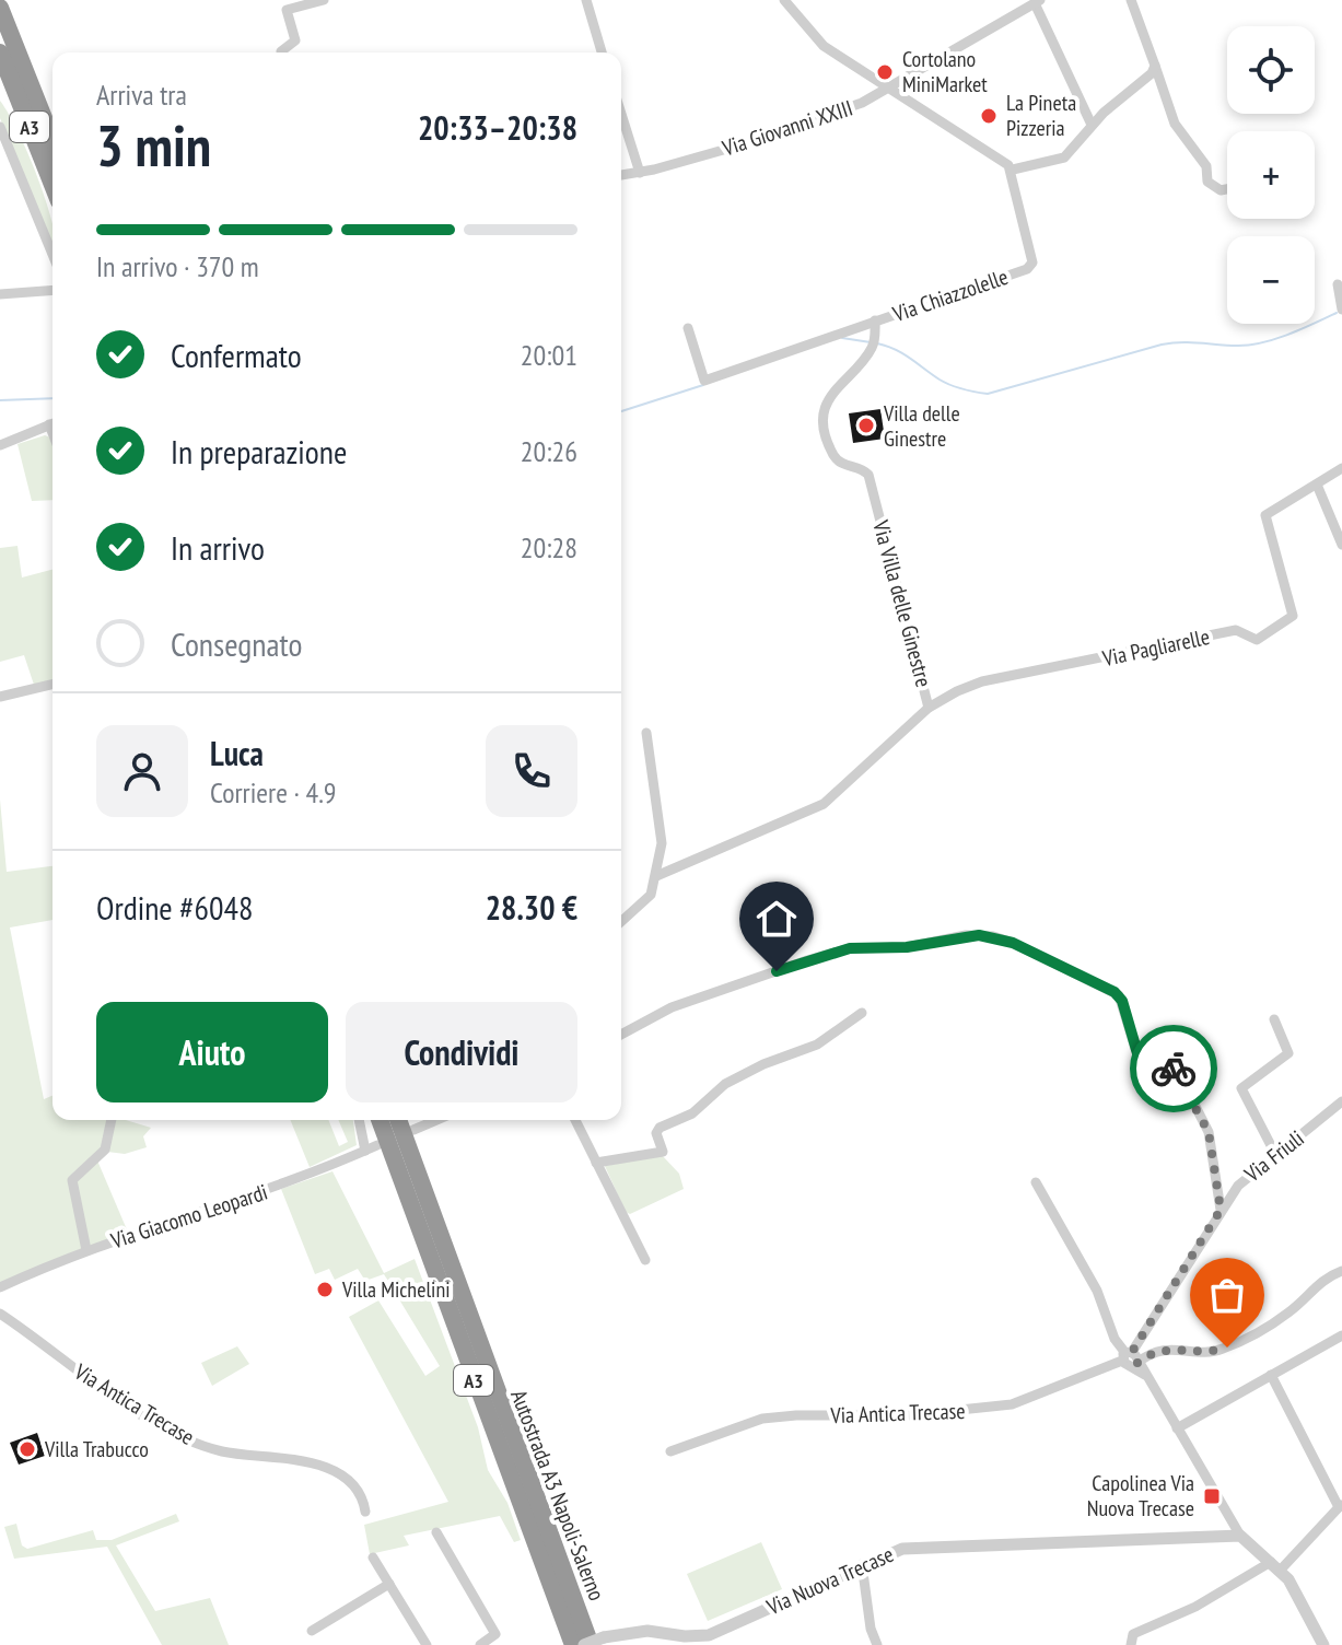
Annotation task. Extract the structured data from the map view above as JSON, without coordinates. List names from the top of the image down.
{
  "streets": {
    "highway": ["A3", "Autostrada A3 Napoli-Salerno"],
    "street": [
      "Via Giovanni XXIII",
      "Via Chiazzolelle",
      "Via Villa delle Ginestre",
      "Via Pagliarelle",
      "Via Friuli",
      "Via Giacomo Leopardi",
      "Via Antica Trecase",
      "Via Nuova Trecase"
    ]
  },
  "crossings": [
    ["Via Chiazzolelle", "Via Villa delle Ginestre"],
    ["Via Villa delle Ginestre", "Via Pagliarelle"],
    ["Via Friuli", "Via Antica Trecase"],
    ["Autostrada A3 Napoli-Salerno", "Via Nuova Trecase"]
  ],
  "places": {
    "other": [
      "Cortolano MiniMarket",
      "La Pineta Pizzeria",
      "Villa delle Ginestre",
      "Villa Michelini",
      "Villa Trabucco"
    ],
    "transit": ["Capolinea Via Nuova Trecase"]
  },
  "page": {
    "map_buttons": ["+", "−"],
    "heading": ["3 min", "Arriva tra", "20:33–20:38"],
    "panel": [
      "Luca",
      "Corriere · 4.9",
      "Ordine #6048",
      "28.30 €"
    ],
    "bar": "In arrivo · 370 m",
    "list": [
      ["Confermato", "20:01"],
      ["In preparazione", "20:26"],
      ["In arrivo", "20:28"],
      "Consegnato"
    ],
    "buttons": ["Aiuto", "Condividi"]
  }
}
